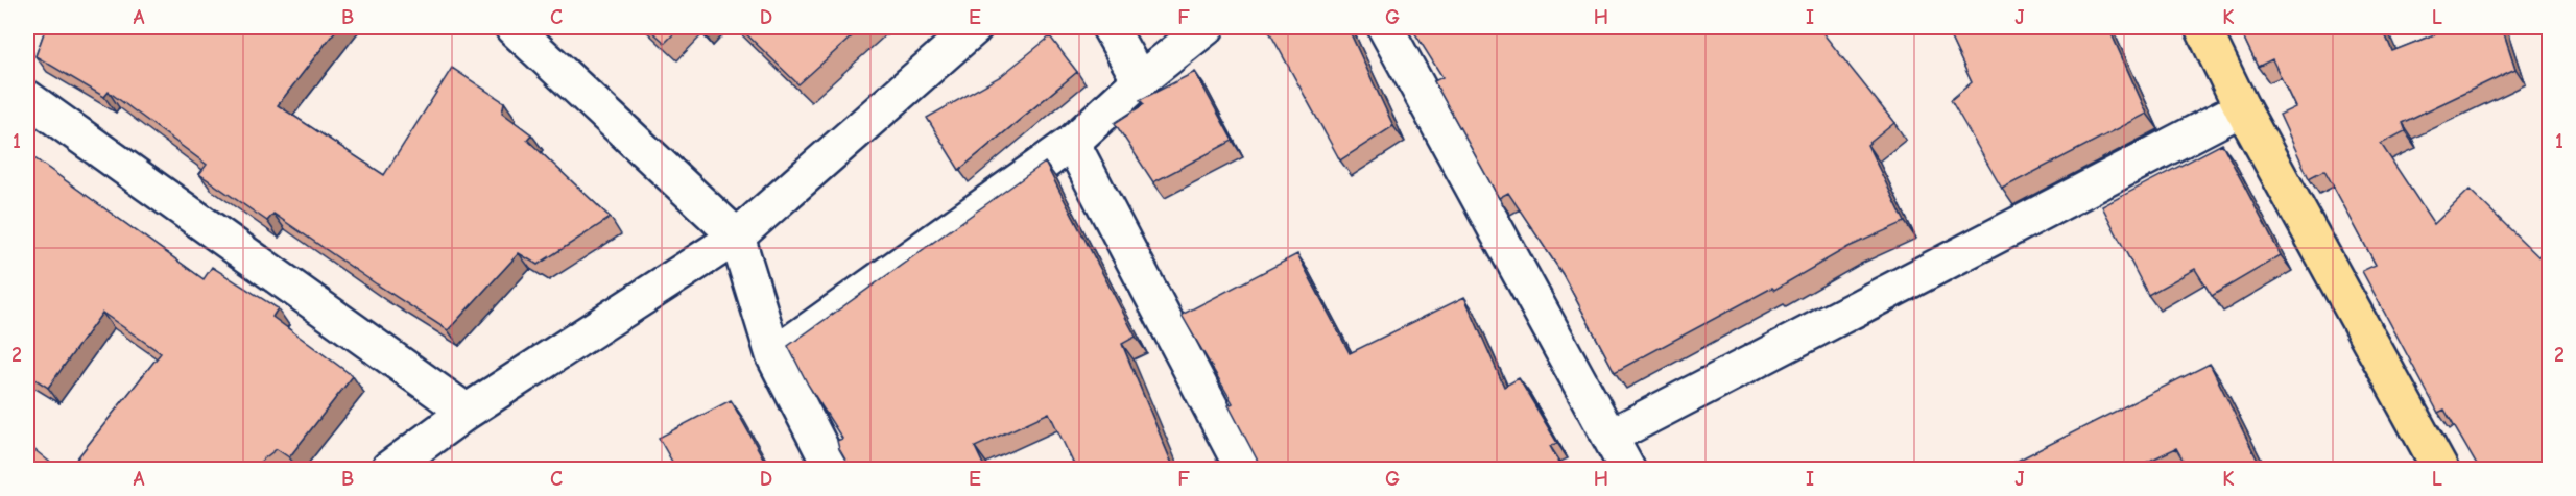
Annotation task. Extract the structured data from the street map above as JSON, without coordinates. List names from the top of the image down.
{
  "grid": {
    "columns": [
      "A",
      "B",
      "C",
      "D",
      "E",
      "F",
      "G",
      "H",
      "I",
      "J",
      "K",
      "L"
    ],
    "rows": ["1", "2"]
  }
}
